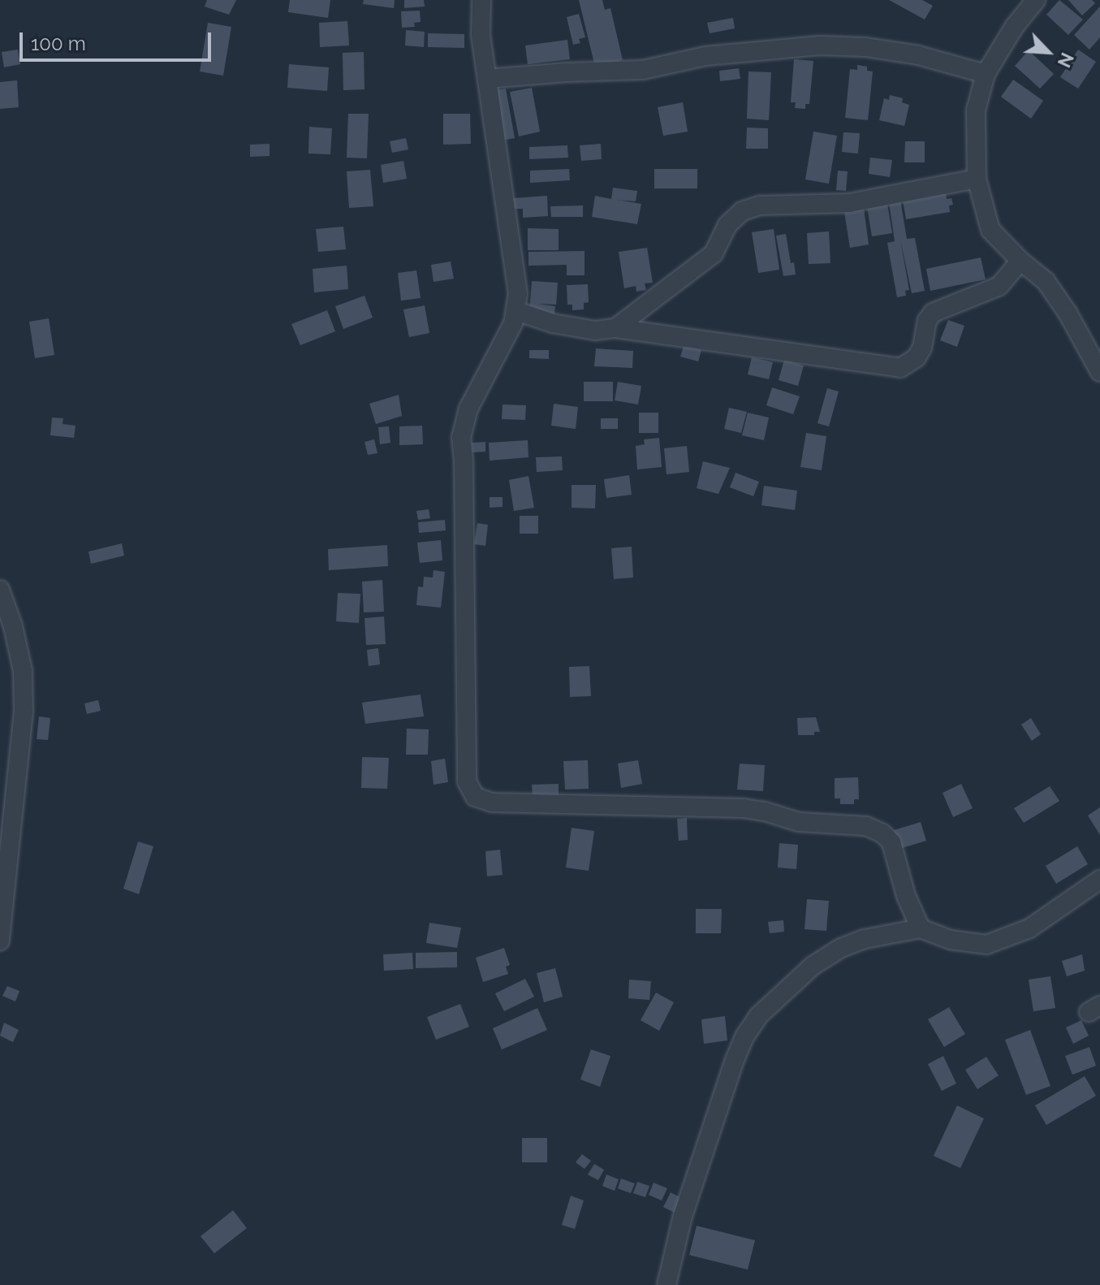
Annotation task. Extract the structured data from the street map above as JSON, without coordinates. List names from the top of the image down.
{
  "scale_bar": "100 m",
  "north": "bottom right"
}
